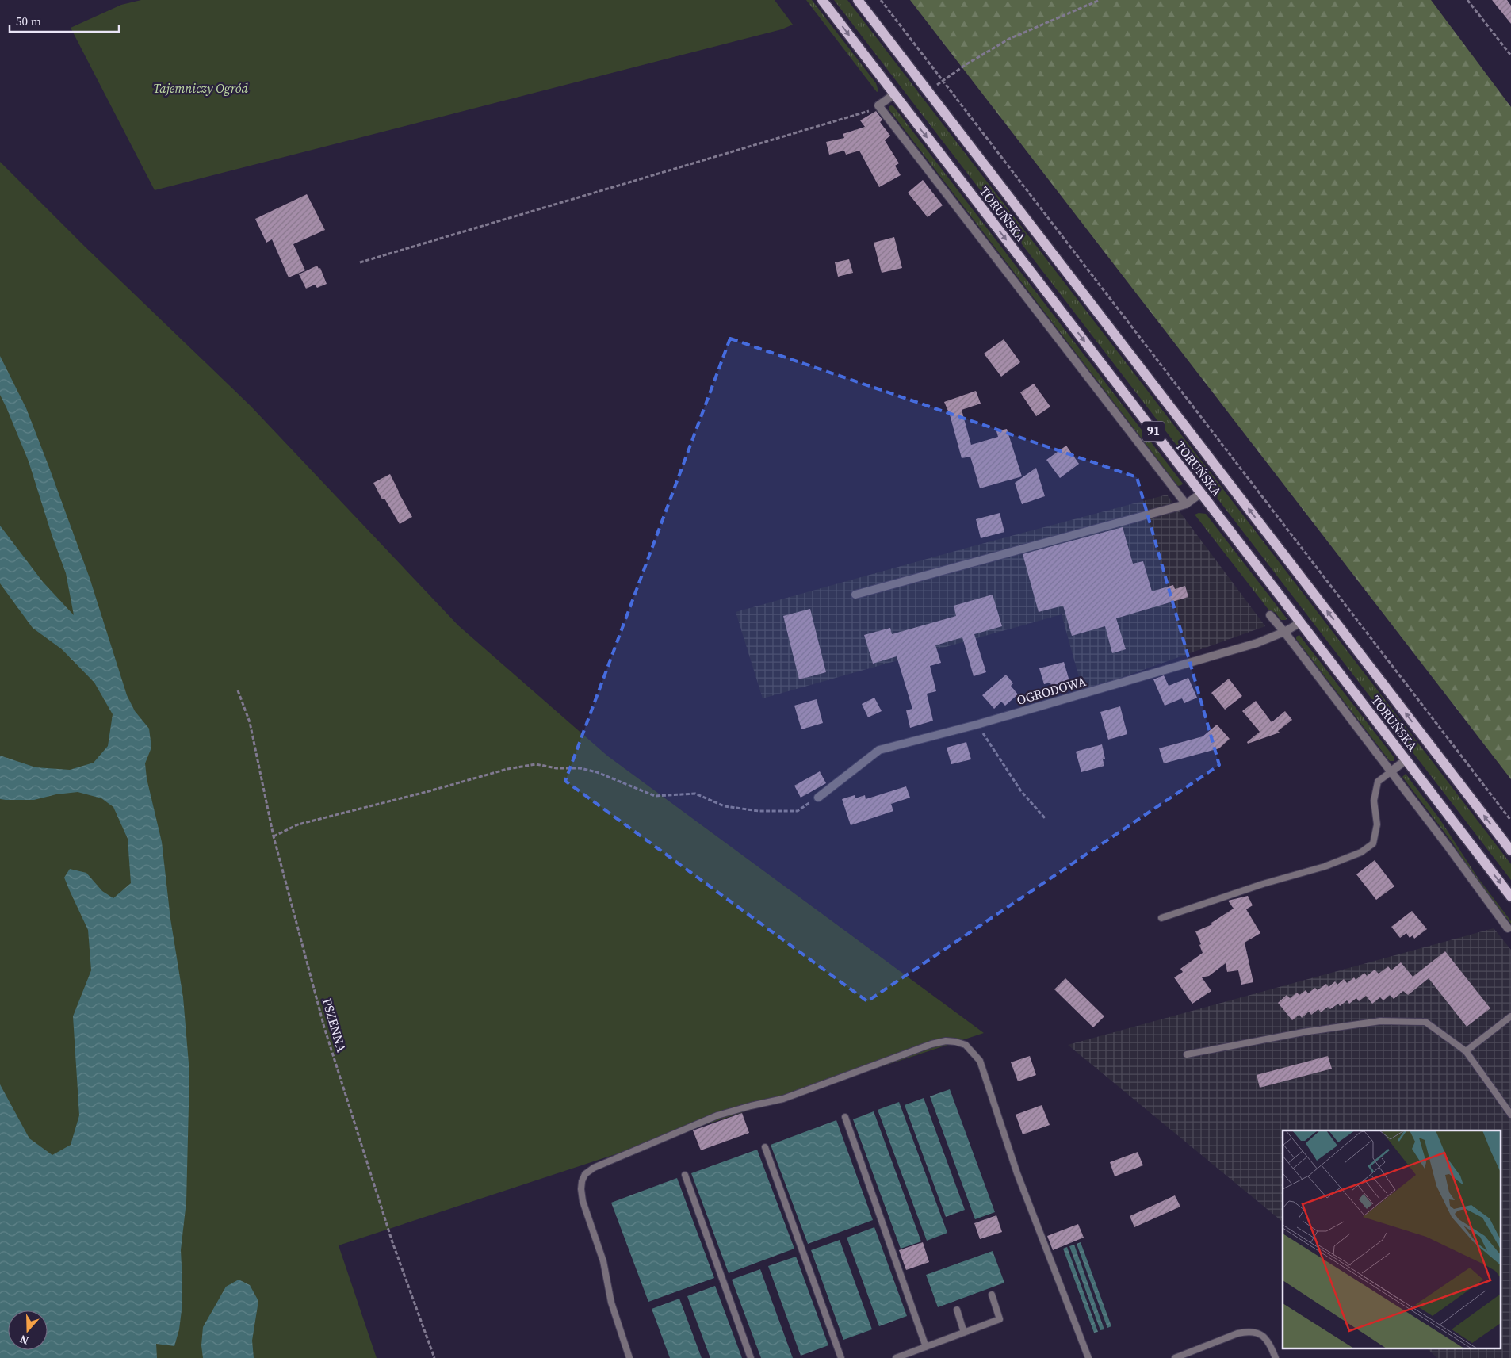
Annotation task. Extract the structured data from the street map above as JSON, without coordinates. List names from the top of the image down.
{
  "streets": {
    "main road": ["TORUŃSKA", "91"],
    "street": ["OGRODOWA"],
    "path": ["PSZENNA"]
  },
  "crossings": [
    ["TORUŃSKA", "OGRODOWA"]
  ],
  "parks": ["Tajemniczy Ogród"],
  "scale_bar": "50 m",
  "north": "bottom"
}
